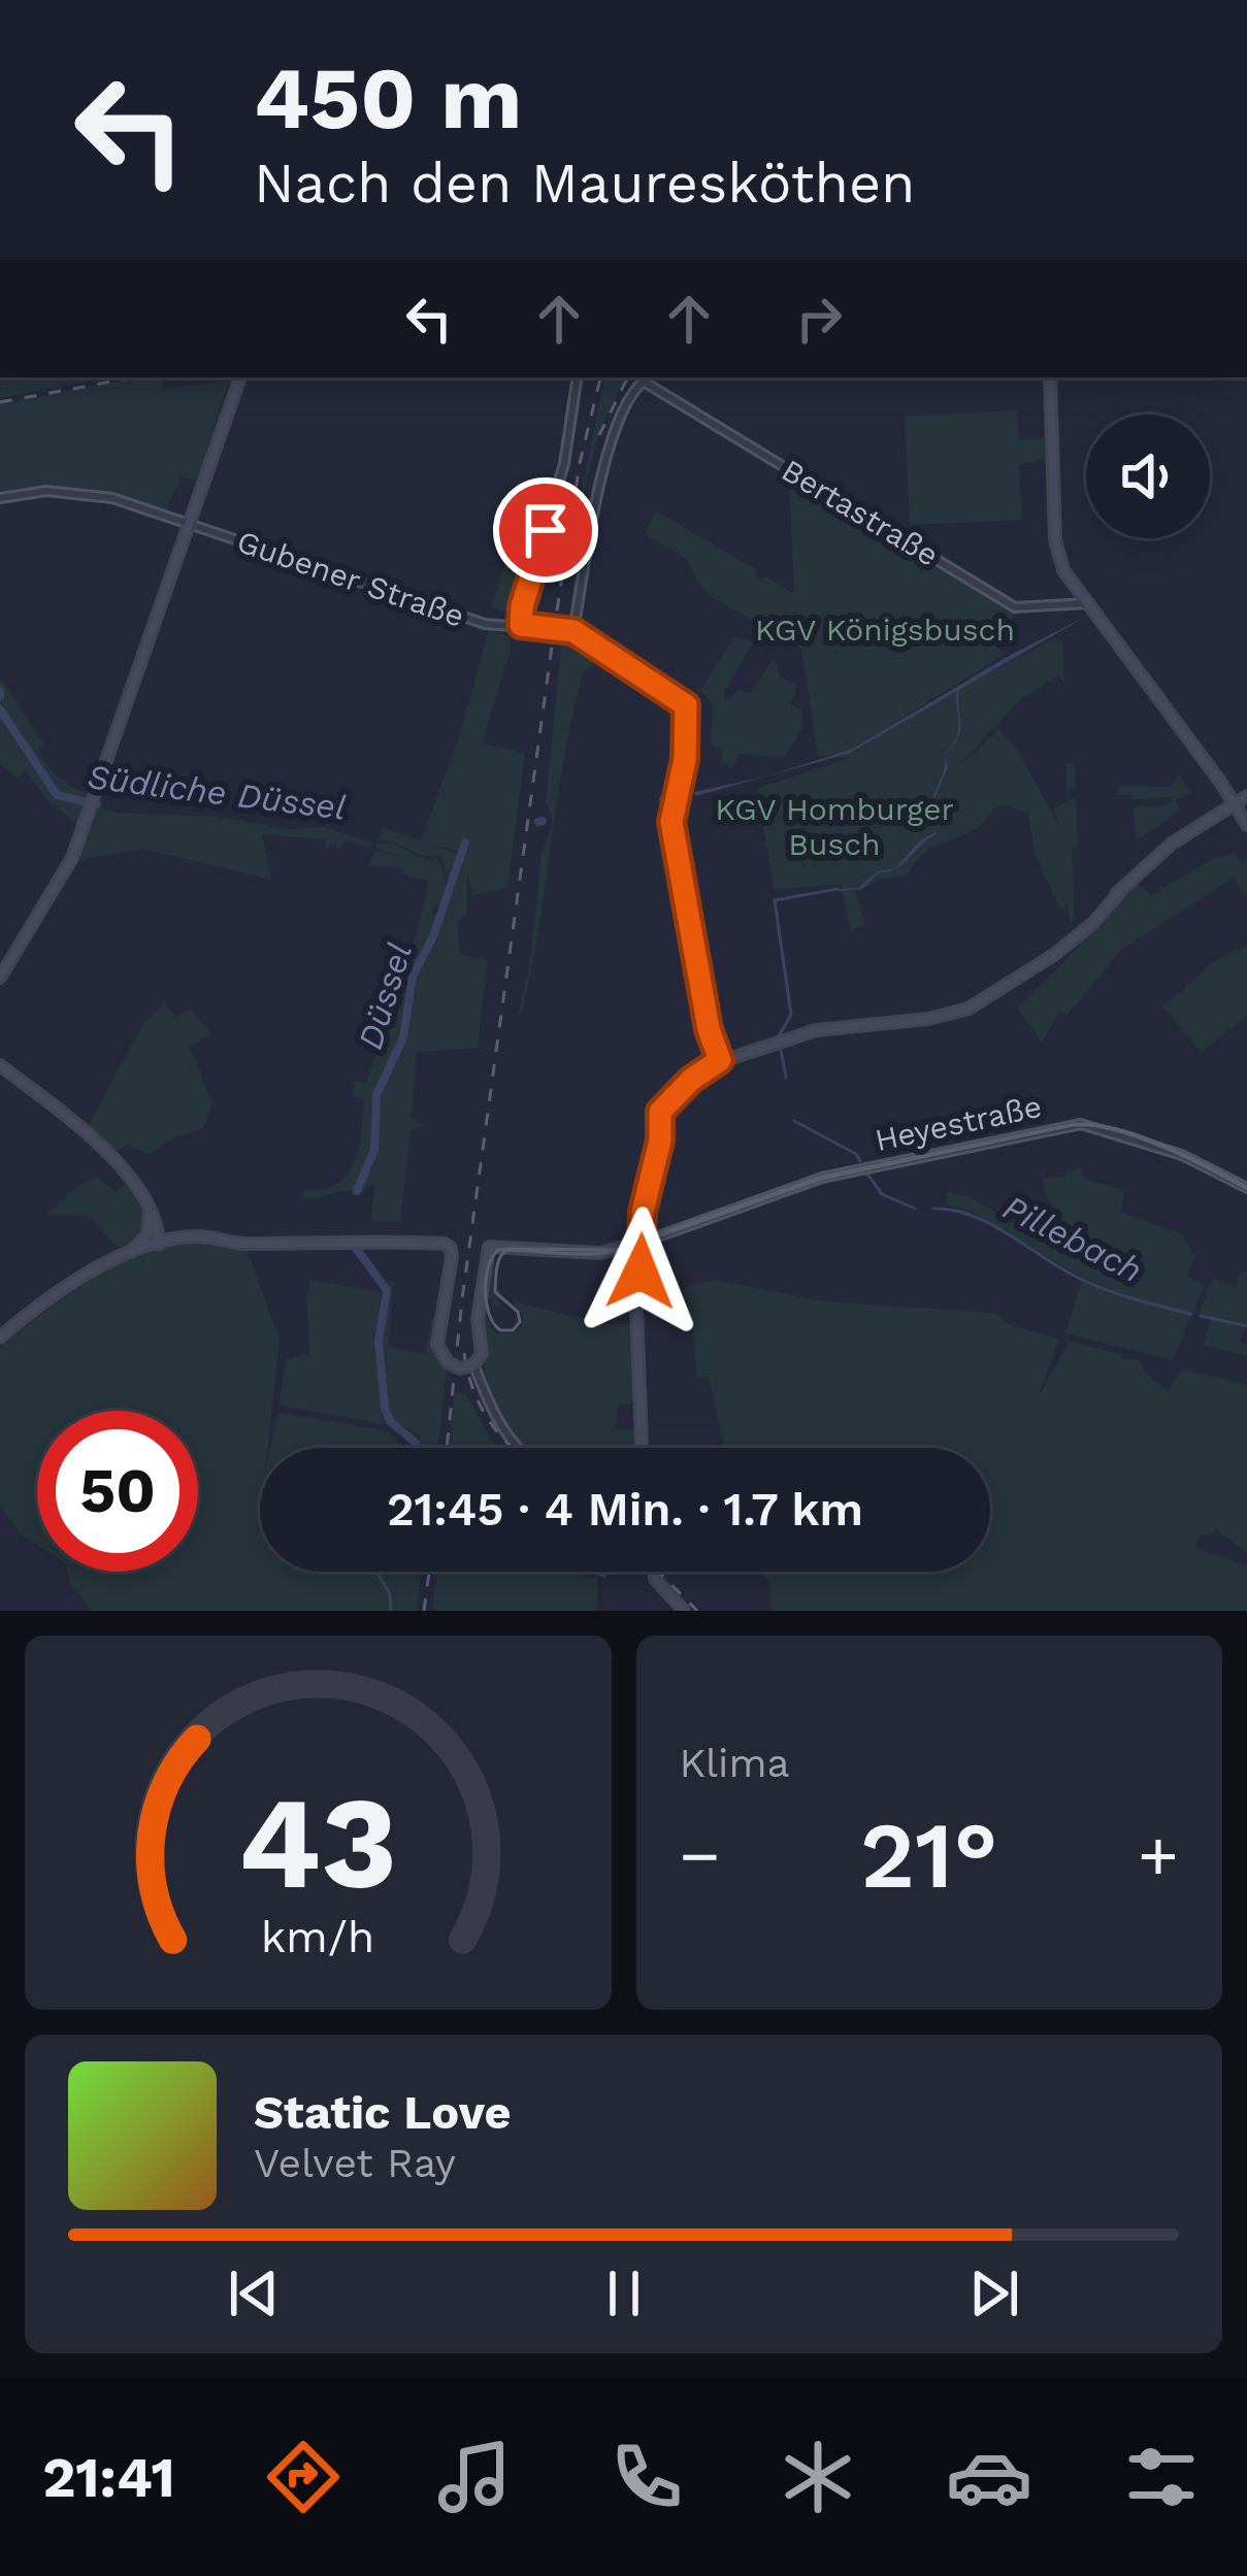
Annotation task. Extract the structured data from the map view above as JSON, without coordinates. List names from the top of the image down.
{
  "streets": {
    "main road": ["Heyestraße"],
    "street": ["Bertastraße", "Gubener Straße"]
  },
  "crossings": [
    ["Bertastraße", "Gubener Straße"]
  ],
  "water": ["Südliche Düssel", "Düssel", "Pillebach"],
  "parks": ["KGV Königsbusch", "KGV Homburger Busch"],
  "page": {
    "turn": ["450 m", "Nach den Mauresköthen"],
    "limit": "50",
    "trip": "21:45 · 4 Min. · 1.7 km",
    "tile": "Klima",
    "heat": ["−", "21°", "+"],
    "song": ["Static Love", "Velvet Ray"],
    "tabs": "21:41",
    "gauge": ["43", "km/h"]
  }
}
